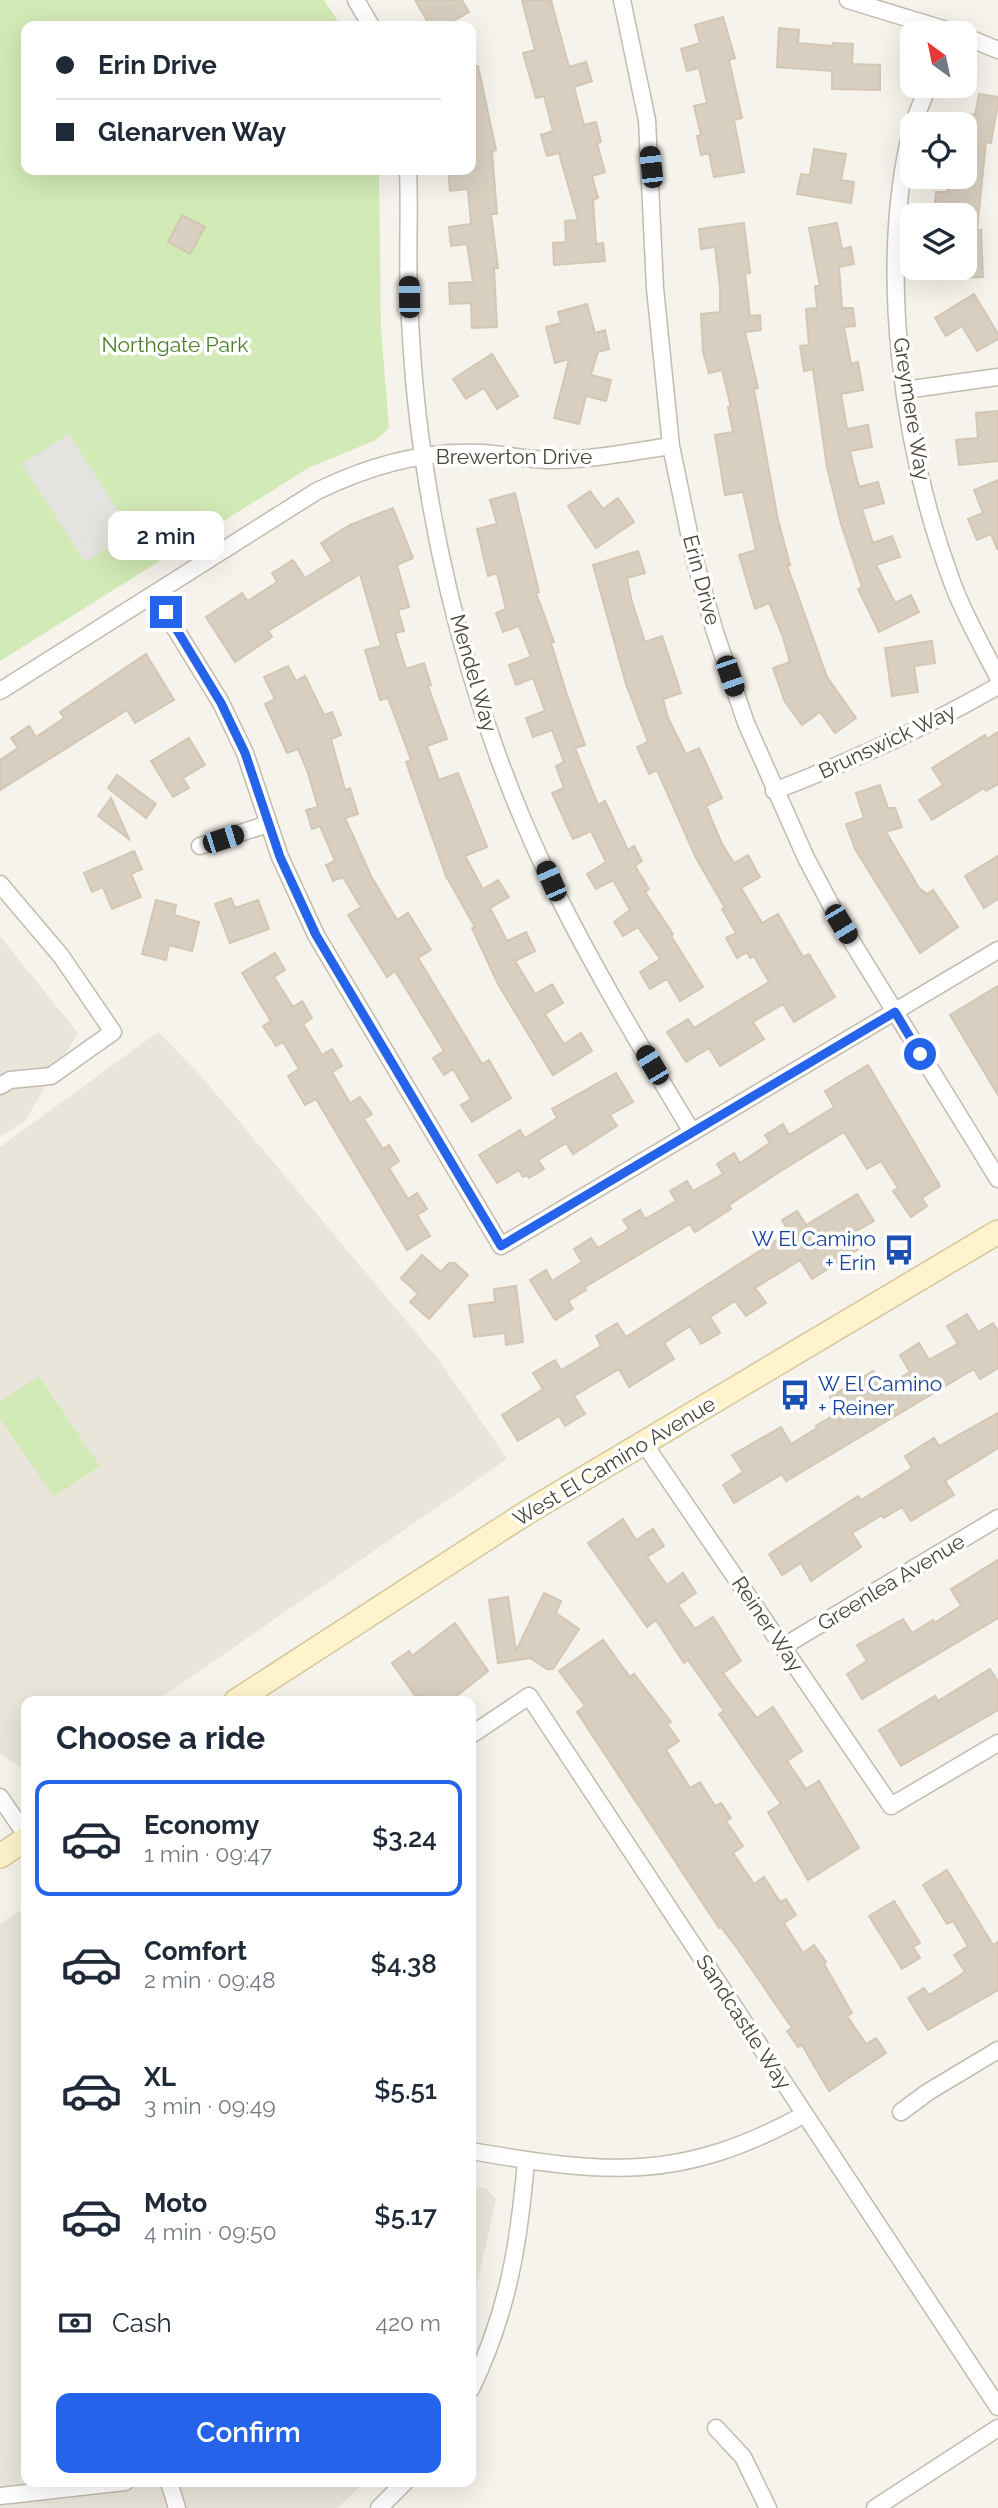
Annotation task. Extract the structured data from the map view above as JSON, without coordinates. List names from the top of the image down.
{
  "streets": {
    "main road": ["West El Camino Avenue"],
    "street": [
      "Greymere Way",
      "Brewerton Drive",
      "Erin Drive",
      "Mendel Way",
      "Brunswick Way",
      "Greenlea Avenue",
      "Reiner Way",
      "Sandcastle Way"
    ]
  },
  "crossings": [
    ["Brewerton Drive", "Erin Drive"],
    ["Brewerton Drive", "Mendel Way"],
    ["Erin Drive", "Brunswick Way"],
    ["West El Camino Avenue", "Reiner Way"],
    ["Greenlea Avenue", "Reiner Way"]
  ],
  "parks": ["Northgate Park"],
  "places": {
    "bus stop": ["W El Camino + Erin", "W El Camino + Reiner"]
  },
  "north": "top left",
  "page": {
    "banner": ["Erin Drive", "Glenarven Way"],
    "bubble": "2 min",
    "heading": "Choose a ride",
    "list": [
      {
        "name": "Economy",
        "note": "1 min · 09:47",
        "value": "$3.24"
      },
      {
        "name": "Comfort",
        "note": "2 min · 09:48",
        "value": "$4.38"
      },
      {
        "name": "XL",
        "note": "3 min · 09:49",
        "value": "$5.51"
      },
      {
        "name": "Moto",
        "note": "4 min · 09:50",
        "value": "$5.17"
      }
    ],
    "pay": ["Cash", "420 m"],
    "buttons": "Confirm"
  }
}
